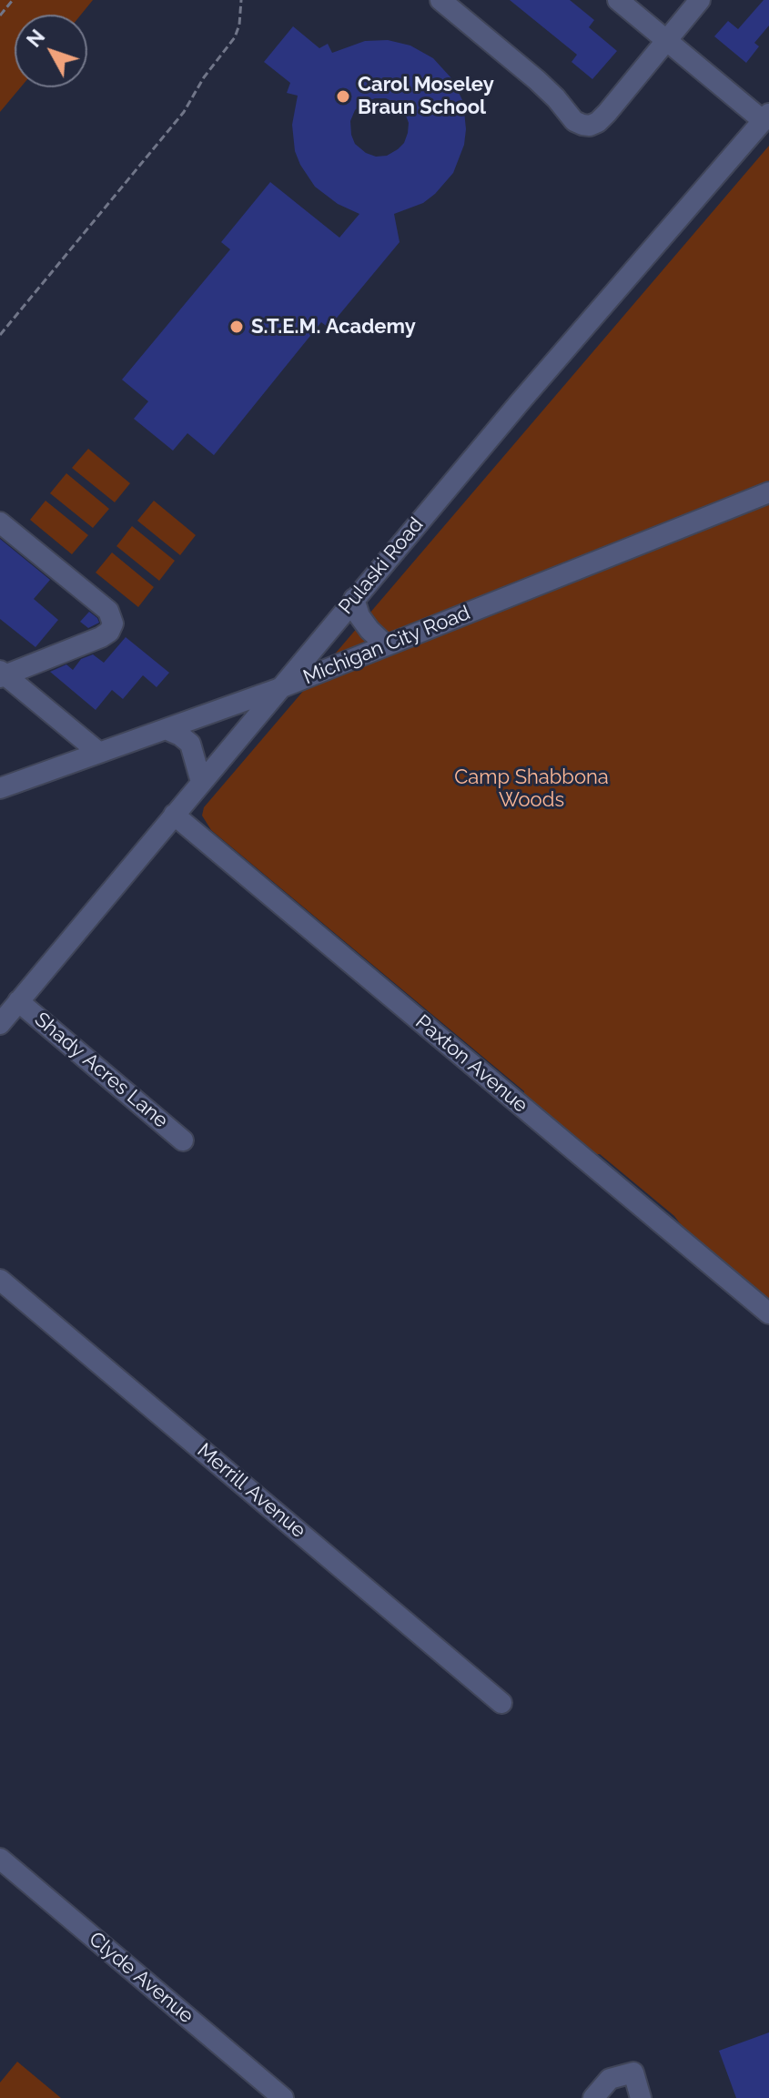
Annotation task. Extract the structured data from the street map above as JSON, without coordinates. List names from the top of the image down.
{
  "streets": {
    "street": [
      "Pulaski Road",
      "Michigan City Road",
      "Paxton Avenue",
      "Shady Acres Lane",
      "Merrill Avenue",
      "Clyde Avenue"
    ]
  },
  "crossings": [
    ["Pulaski Road", "Michigan City Road"],
    ["Pulaski Road", "Paxton Avenue"],
    ["Pulaski Road", "Shady Acres Lane"]
  ],
  "parks": ["Camp Shabbona Woods"],
  "places": ["Carol Moseley Braun School", "S.T.E.M. Academy"],
  "north": "top left"
}
